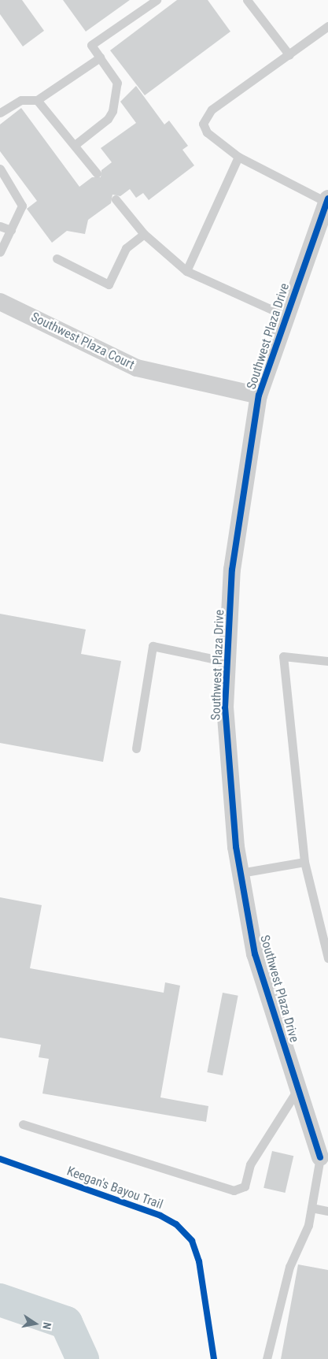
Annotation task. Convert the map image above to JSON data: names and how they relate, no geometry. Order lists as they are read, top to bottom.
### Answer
{
  "streets": {
    "street": ["Southwest Plaza Drive", "Southwest Plaza Court"],
    "cycle path": ["Keegan's Bayou Trail"]
  },
  "crossings": [
    ["Southwest Plaza Drive", "Southwest Plaza Court"]
  ],
  "north": "right"
}
